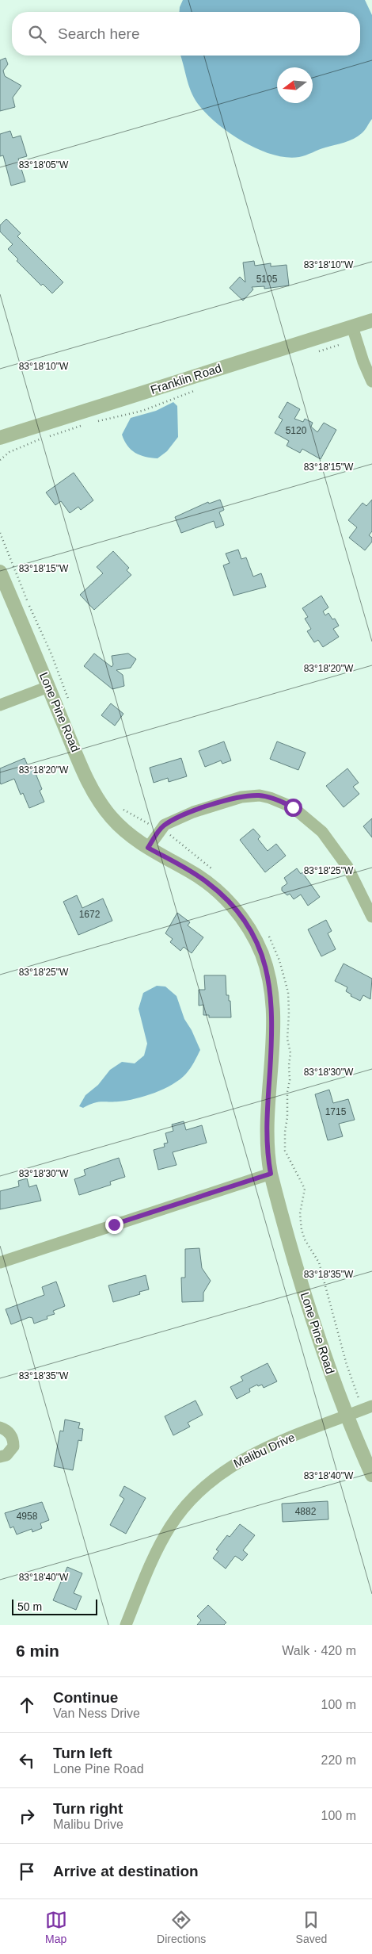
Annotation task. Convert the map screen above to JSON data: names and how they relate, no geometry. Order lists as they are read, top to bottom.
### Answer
{
  "streets": {
    "street": ["Franklin Road", "Lone Pine Road", "Malibu Drive"]
  },
  "crossings": [
    ["Lone Pine Road", "Malibu Drive"]
  ],
  "house_numbers": [
    "5105",
    "5120",
    "1672",
    "1715",
    "4882",
    "4958"
  ],
  "scale_bar": "50 m",
  "north": "left",
  "page": {
    "search": "Search here",
    "scale": "50 m",
    "heading": ["6 min", "Walk · 420 m"],
    "list": [
      ["Continue", "Van Ness Drive", "100 m"],
      ["Turn left", "Lone Pine Road", "220 m"],
      ["Turn right", "Malibu Drive", "100 m"],
      "Arrive at destination"
    ],
    "nav": ["Map", "Directions", "Saved"]
  },
  "coordinates": [
    "83°18'05\"W",
    "83°18'10\"W",
    "83°18'15\"W",
    "83°18'20\"W",
    "83°18'25\"W",
    "83°18'30\"W",
    "83°18'35\"W",
    "83°18'40\"W"
  ]
}
